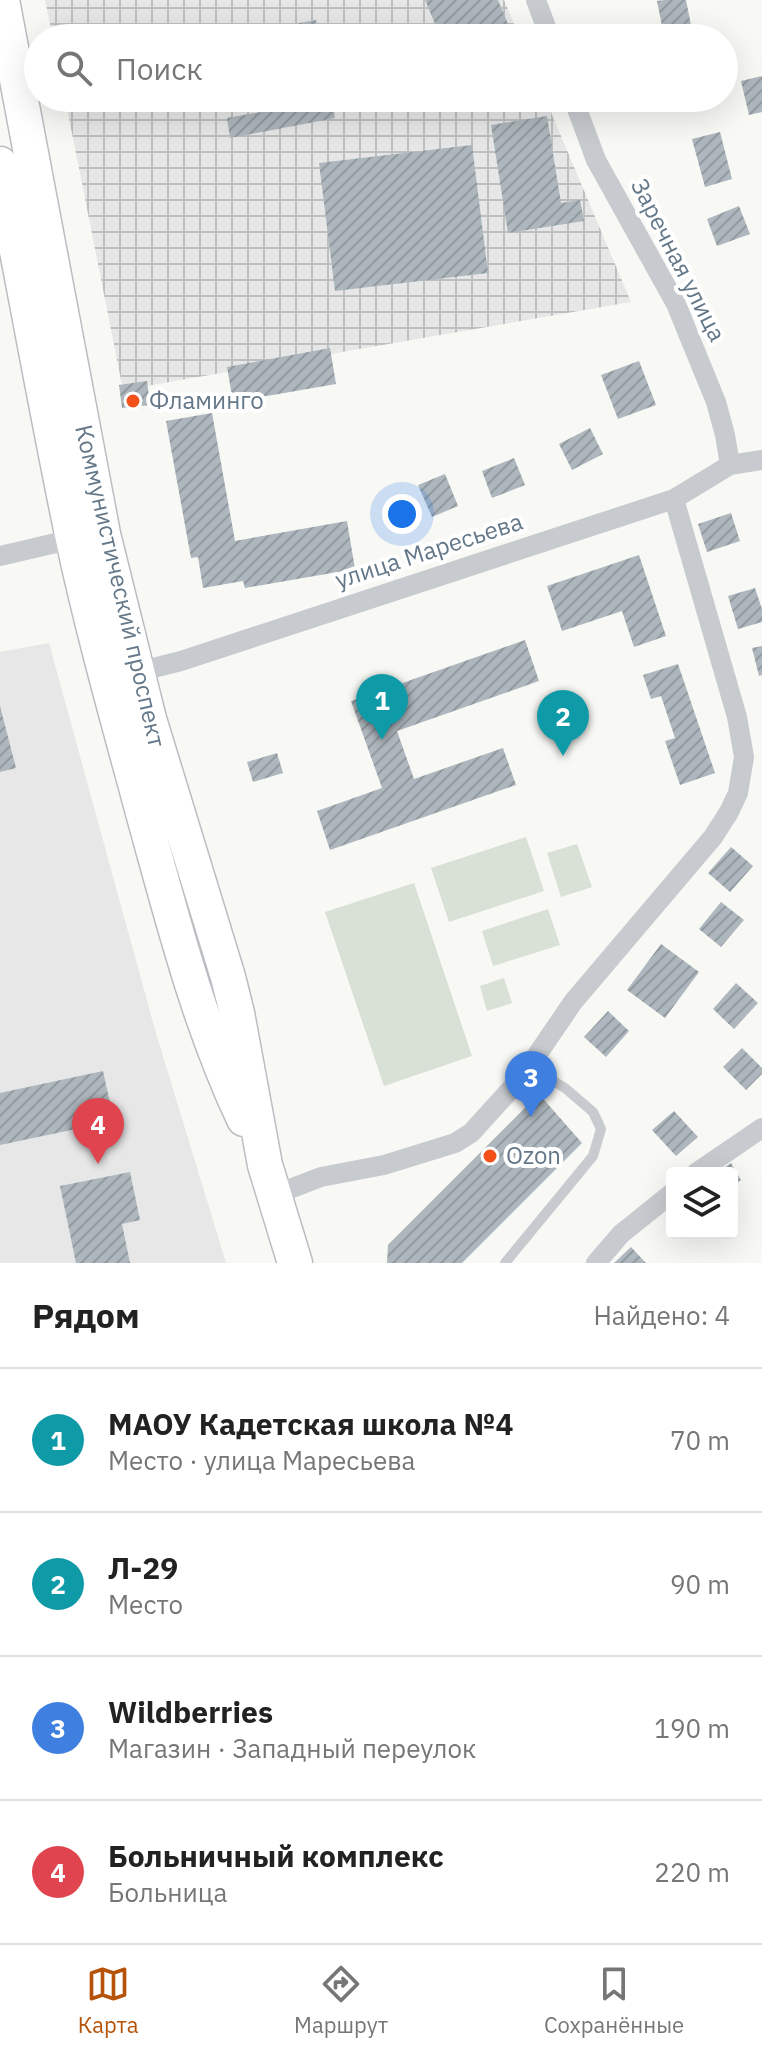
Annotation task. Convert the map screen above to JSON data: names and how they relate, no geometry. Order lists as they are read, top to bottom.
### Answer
{
  "streets": {
    "main road": ["Коммунистический проспект"],
    "street": ["Заречная улица", "улица Маресьева"]
  },
  "crossings": [
    ["Заречная улица", "улица Маресьева"],
    ["улица Маресьева", "Коммунистический проспект"]
  ],
  "places": ["Фламинго", "Ozon"],
  "page": {
    "search": "Поиск",
    "pins": [
      "1",
      "2",
      "3",
      "4"
    ],
    "heading": ["Рядом", "Найдено: 4"],
    "list": [
      {
        "mark": "1",
        "name": "МАОУ Кадетская школа №4",
        "note": "Место · улица Маресьева",
        "value": "70 m"
      },
      {
        "mark": "2",
        "name": "Л-29",
        "note": "Место",
        "value": "90 m"
      },
      {
        "mark": "3",
        "name": "Wildberries",
        "note": "Магазин · Западный переулок",
        "value": "190 m"
      },
      {
        "mark": "4",
        "name": "Больничный комплекс",
        "note": "Больница",
        "value": "220 m"
      }
    ],
    "nav": ["Карта", "Маршрут", "Сохранённые"]
  }
}
